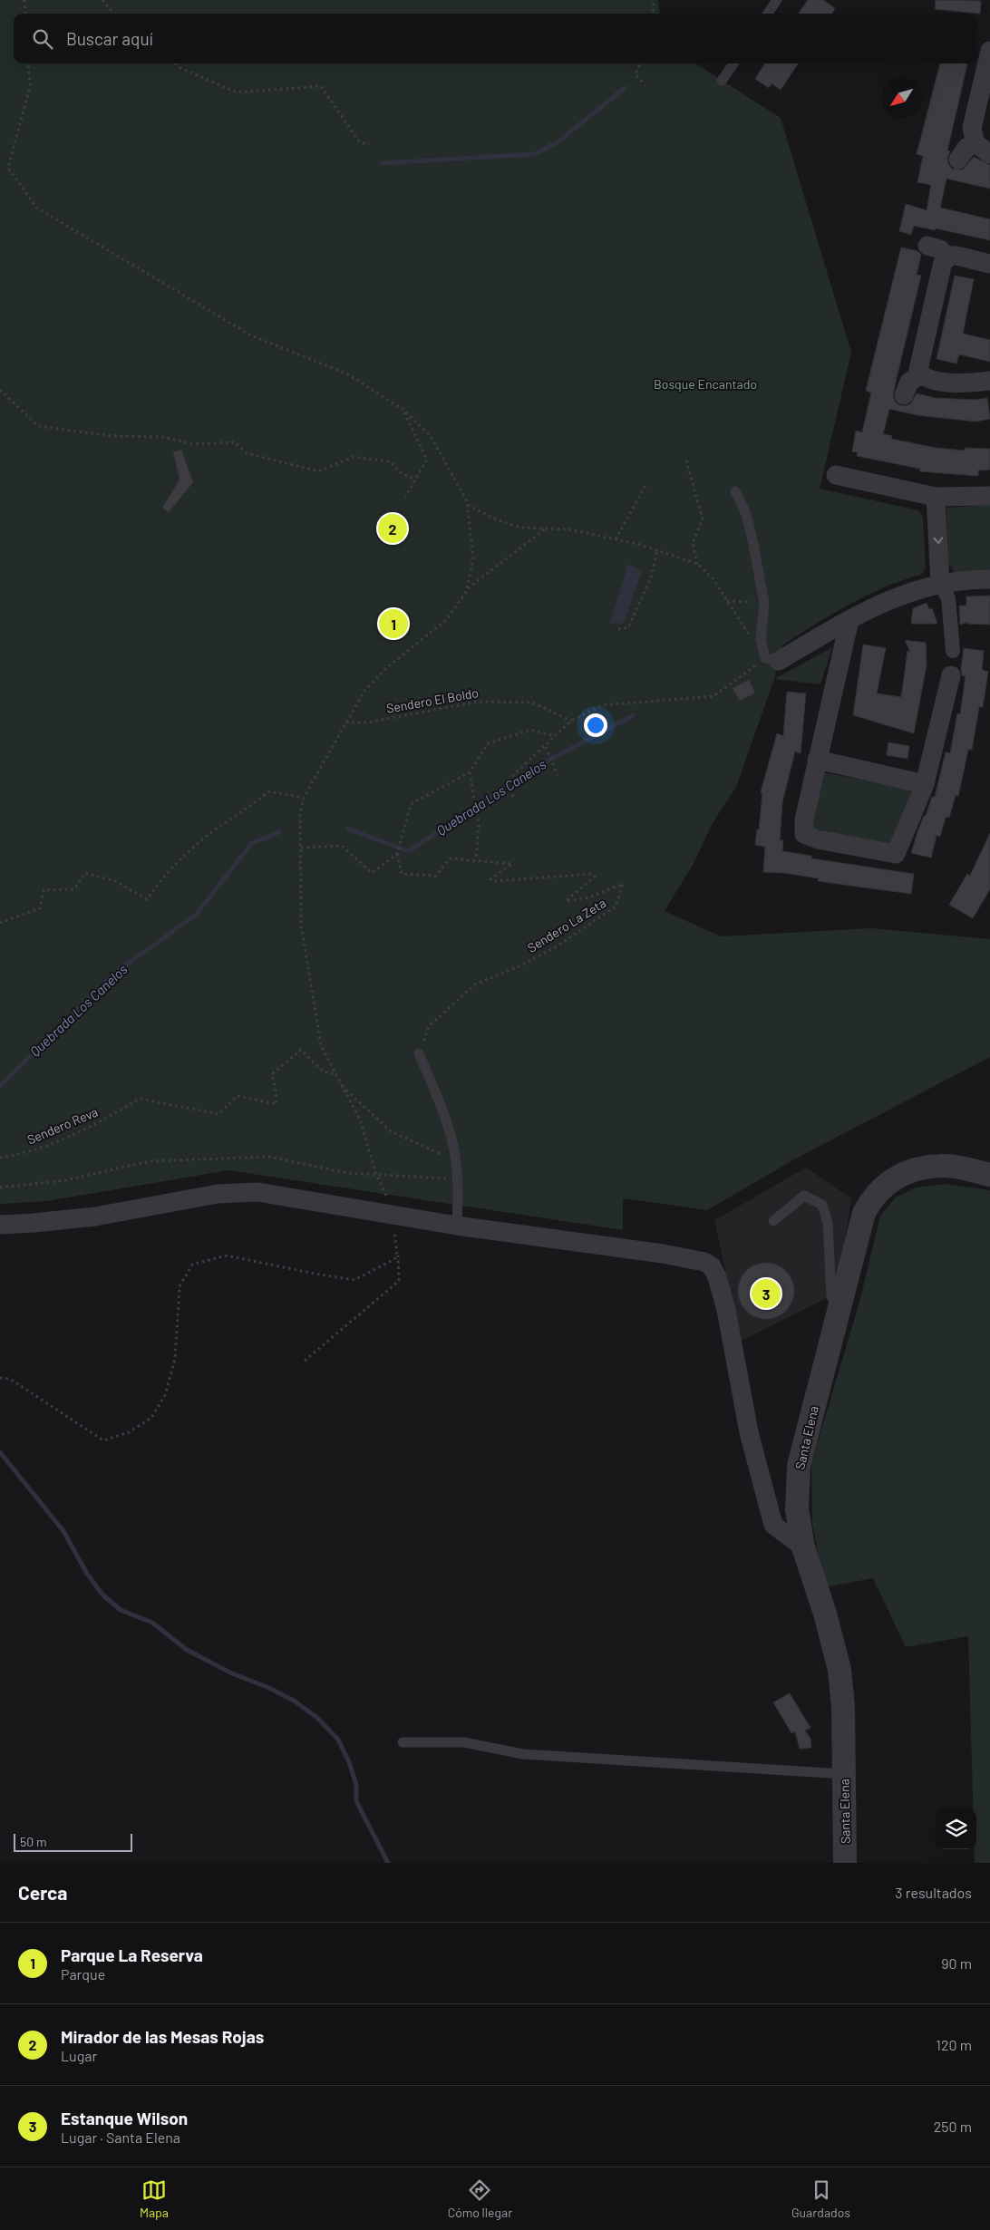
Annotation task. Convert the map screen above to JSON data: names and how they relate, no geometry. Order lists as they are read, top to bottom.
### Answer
{
  "streets": {
    "street": ["Santa Elena"],
    "path": ["Sendero El Boldo", "Sendero La Zeta", "Sendero Reva"]
  },
  "water": ["Quebrada Los Canelos"],
  "parks": ["Bosque Encantado"],
  "scale_bar": "50 m",
  "north": "bottom left",
  "page": {
    "search": "Buscar aquí",
    "pins": ["2", "1", "3"],
    "scale": "50 m",
    "heading": ["Cerca", "3 resultados"],
    "list": [
      {
        "mark": "1",
        "name": "Parque La Reserva",
        "note": "Parque",
        "value": "90 m"
      },
      {
        "mark": "2",
        "name": "Mirador de las Mesas Rojas",
        "note": "Lugar",
        "value": "120 m"
      },
      {
        "mark": "3",
        "name": "Estanque Wilson",
        "note": "Lugar · Santa Elena",
        "value": "250 m"
      }
    ],
    "nav": ["Mapa", "Cómo llegar", "Guardados"]
  }
}
